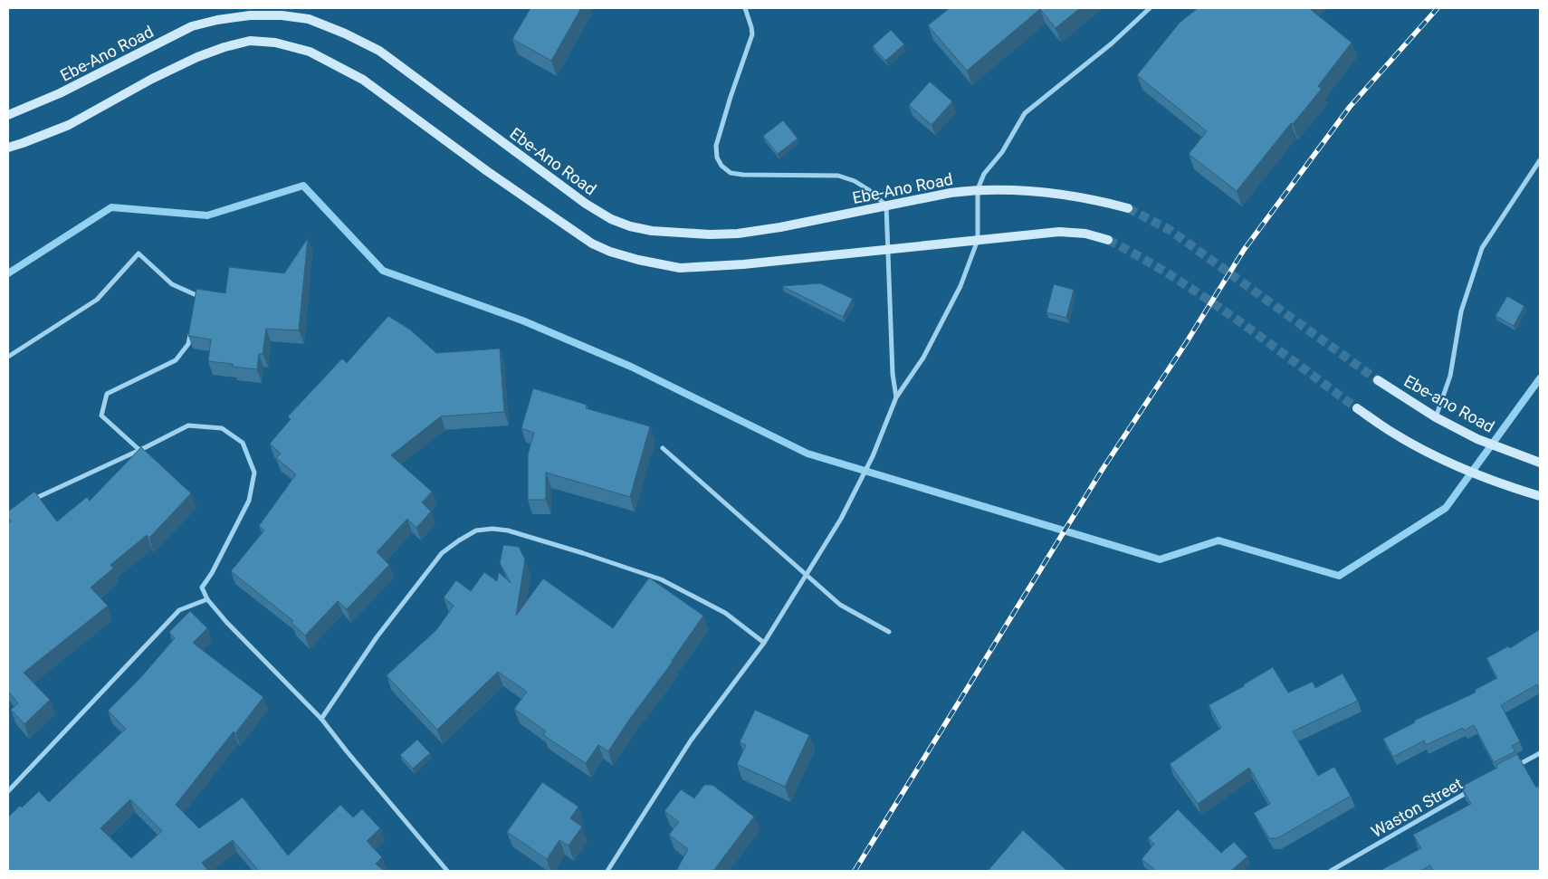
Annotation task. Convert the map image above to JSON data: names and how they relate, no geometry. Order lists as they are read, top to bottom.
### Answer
{
  "streets": {
    "main road": ["Ebe-Ano Road", "Ebe-ano Road"],
    "street": ["Waston Street"]
  },
  "crossings": [
    ["Ebe-Ano Road", "Ebe-ano Road"]
  ]
}
